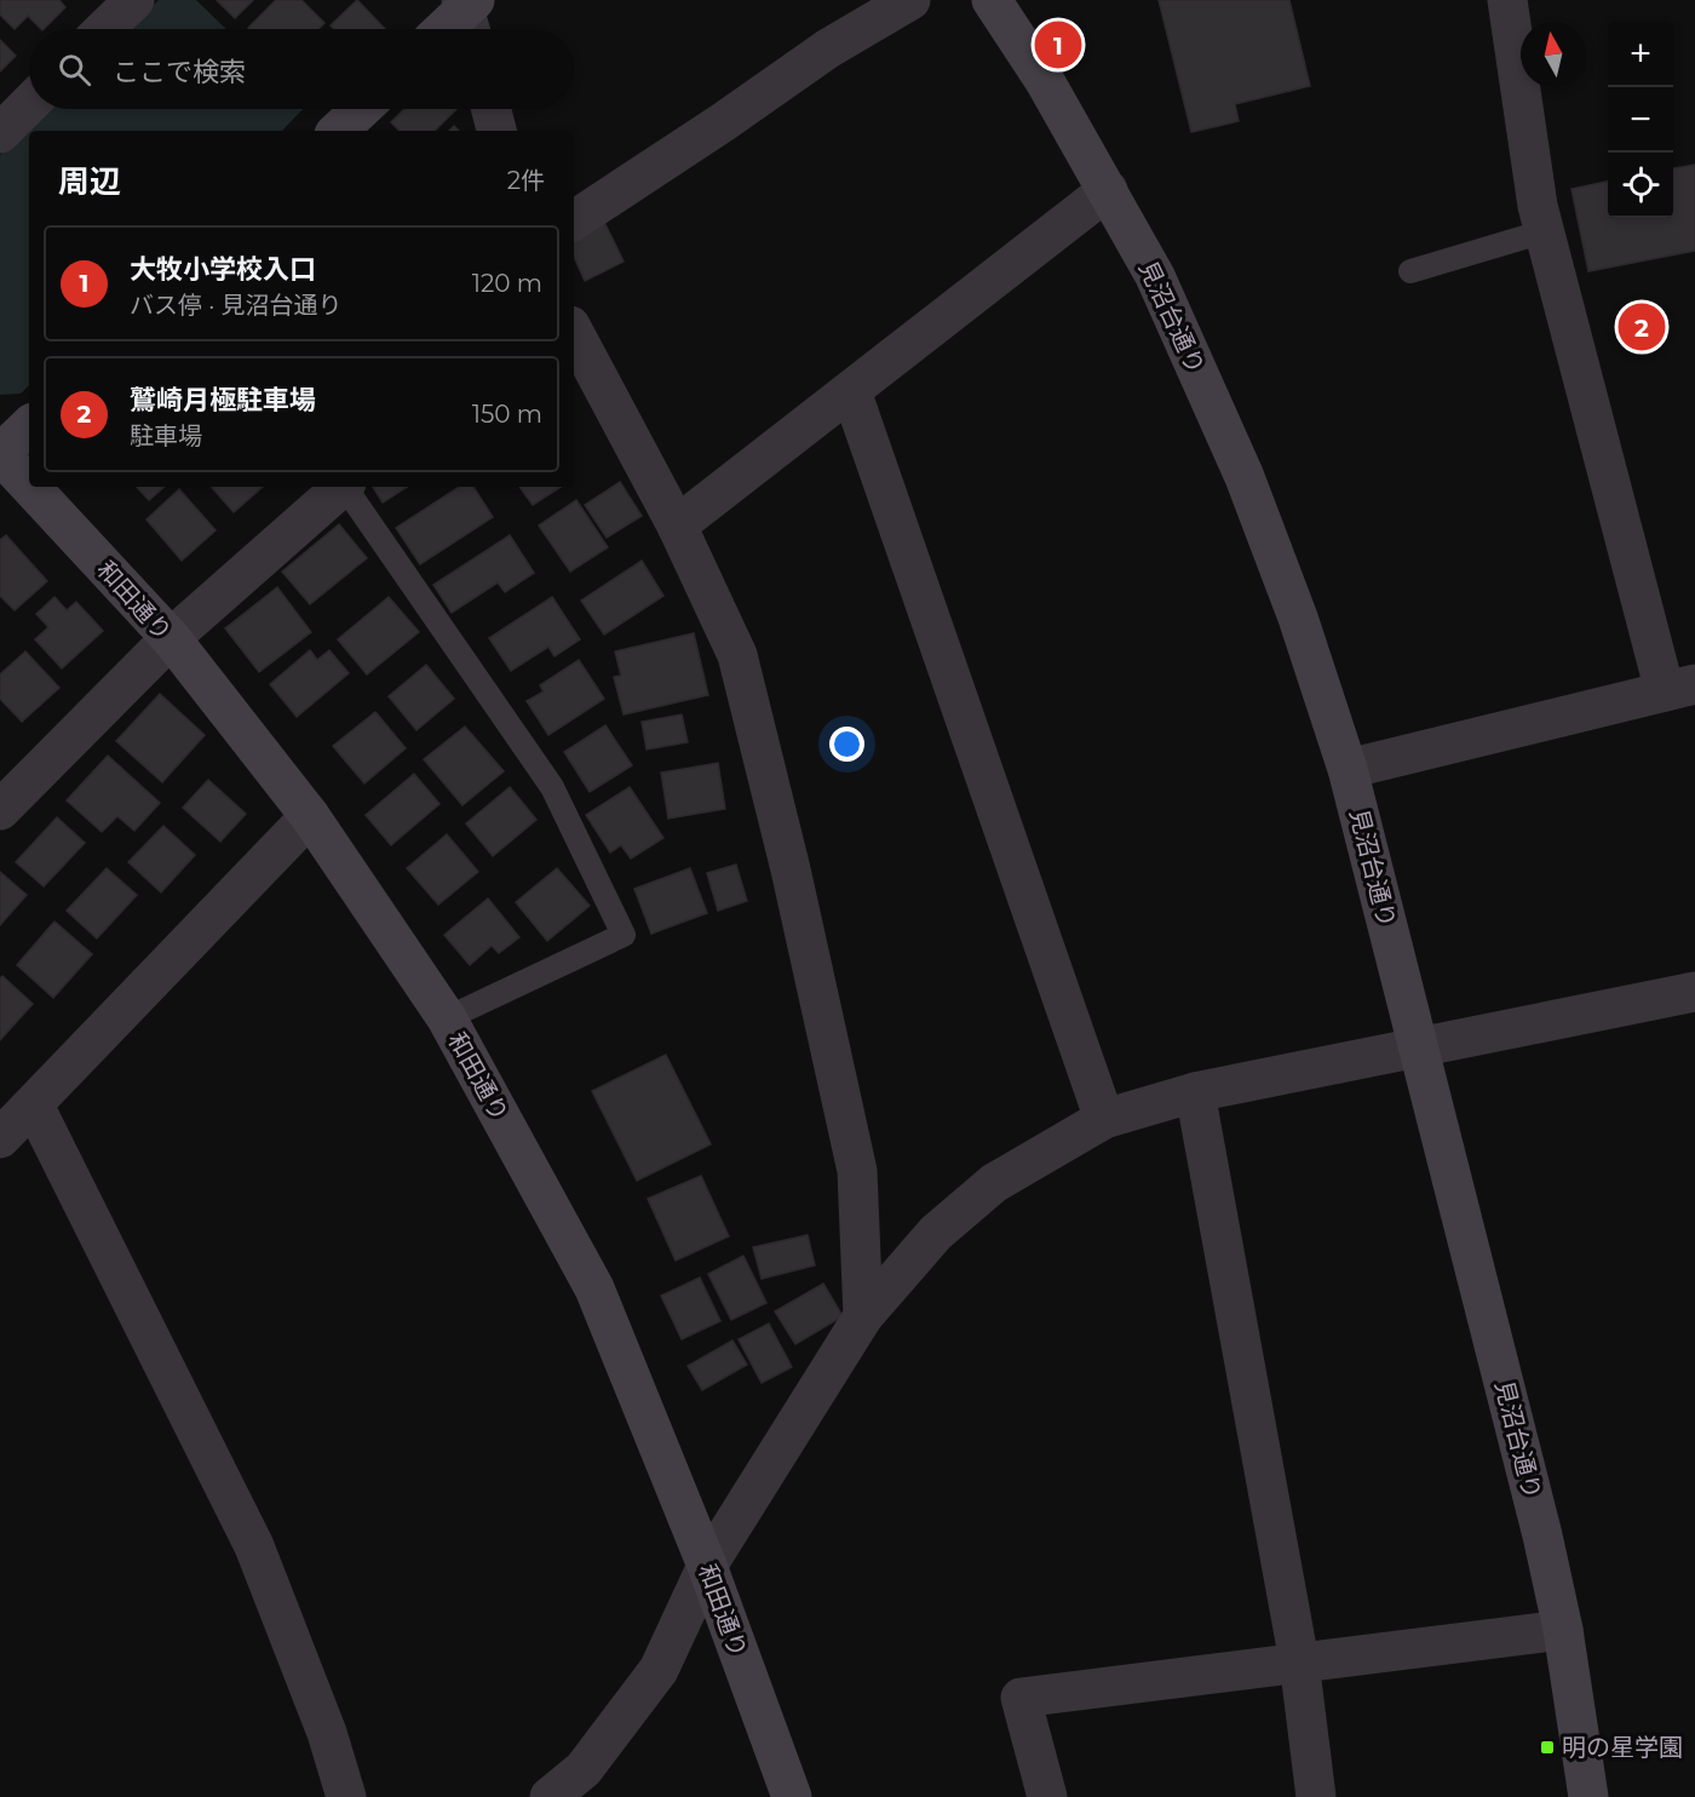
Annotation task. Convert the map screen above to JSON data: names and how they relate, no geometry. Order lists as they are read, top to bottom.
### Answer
{
  "streets": {
    "street": ["見沼台通り", "和田通り"]
  },
  "places": {
    "transit": ["明の星学園"]
  },
  "north": "top",
  "page": {
    "pins": ["1", "2"],
    "map_buttons": ["+", "−"],
    "search": "ここで検索",
    "heading": ["周辺", "2件"],
    "list": [
      {
        "mark": "1",
        "name": "大牧小学校入口",
        "note": "バス停 · 見沼台通り",
        "value": "120 m"
      },
      {
        "mark": "2",
        "name": "鷲崎月極駐車場",
        "note": "駐車場",
        "value": "150 m"
      }
    ]
  }
}
